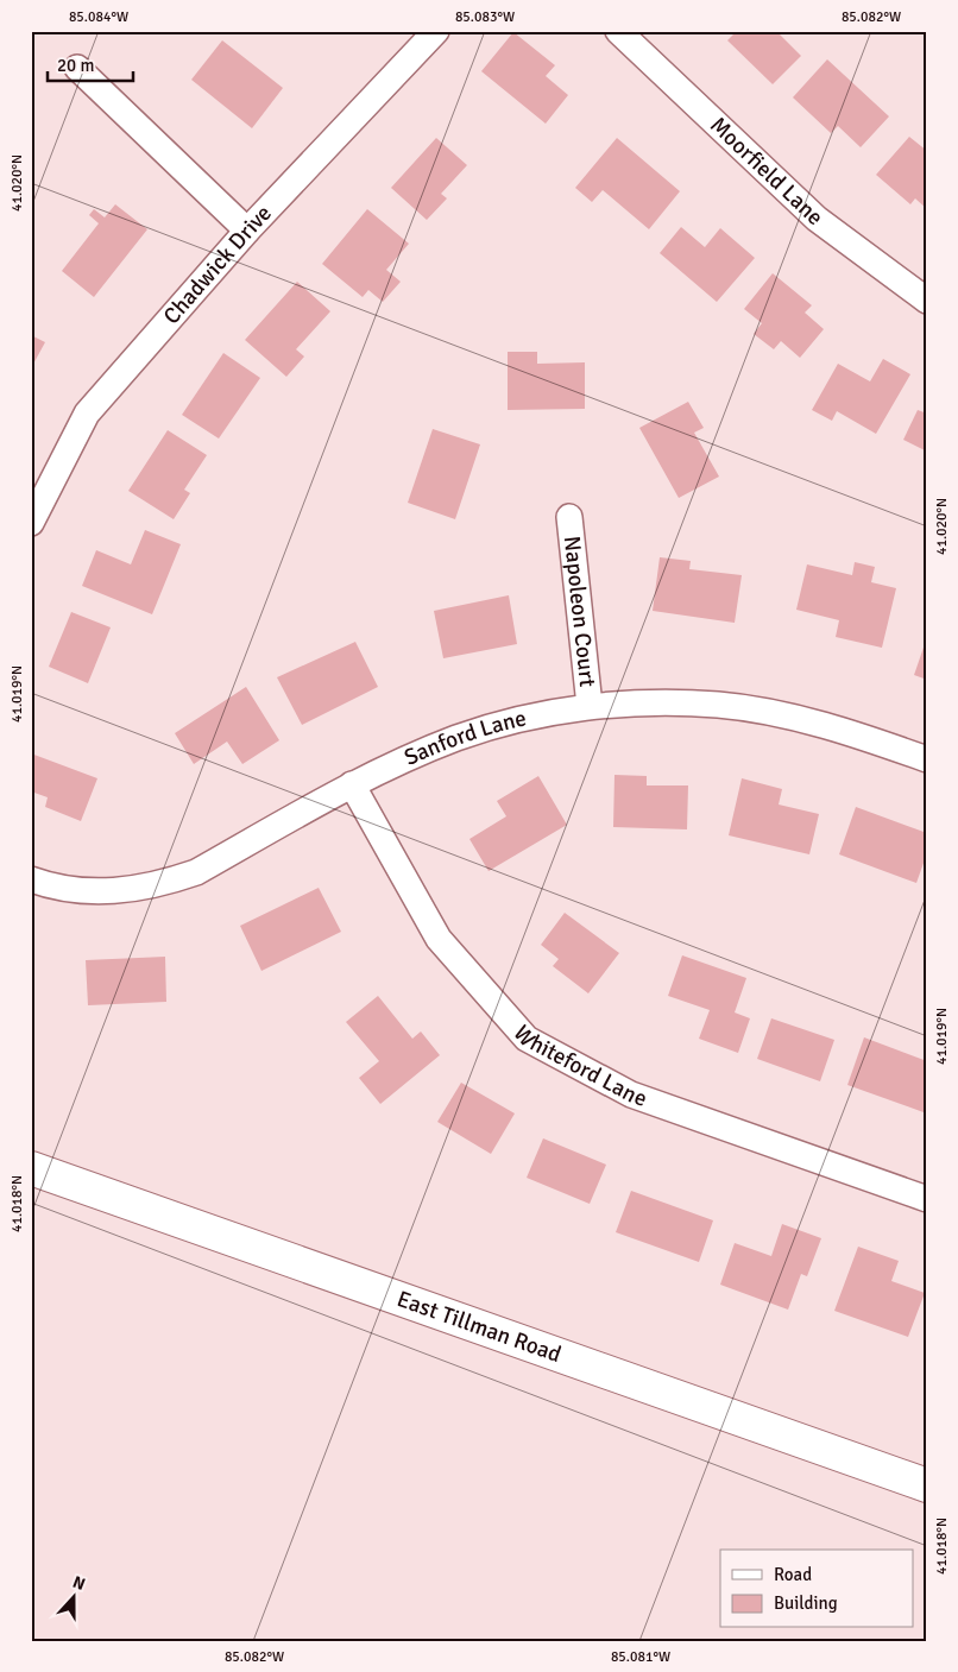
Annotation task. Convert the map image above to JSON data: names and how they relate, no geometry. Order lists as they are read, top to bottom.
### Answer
{
  "streets": {
    "main road": ["East Tillman Road"],
    "street": [
      "Moorfield Lane",
      "Chadwick Drive",
      "Napoleon Court",
      "Sanford Lane",
      "Whiteford Lane"
    ]
  },
  "crossings": [
    ["Napoleon Court", "Sanford Lane"],
    ["Sanford Lane", "Whiteford Lane"]
  ],
  "legend": ["Road", "Building"],
  "scale_bar": "20 m",
  "north": "top",
  "coordinates": [
    "85.084°W",
    "85.083°W",
    "85.082°W",
    "41.020°N",
    "41.019°N",
    "41.018°N",
    "85.081°W"
  ]
}
